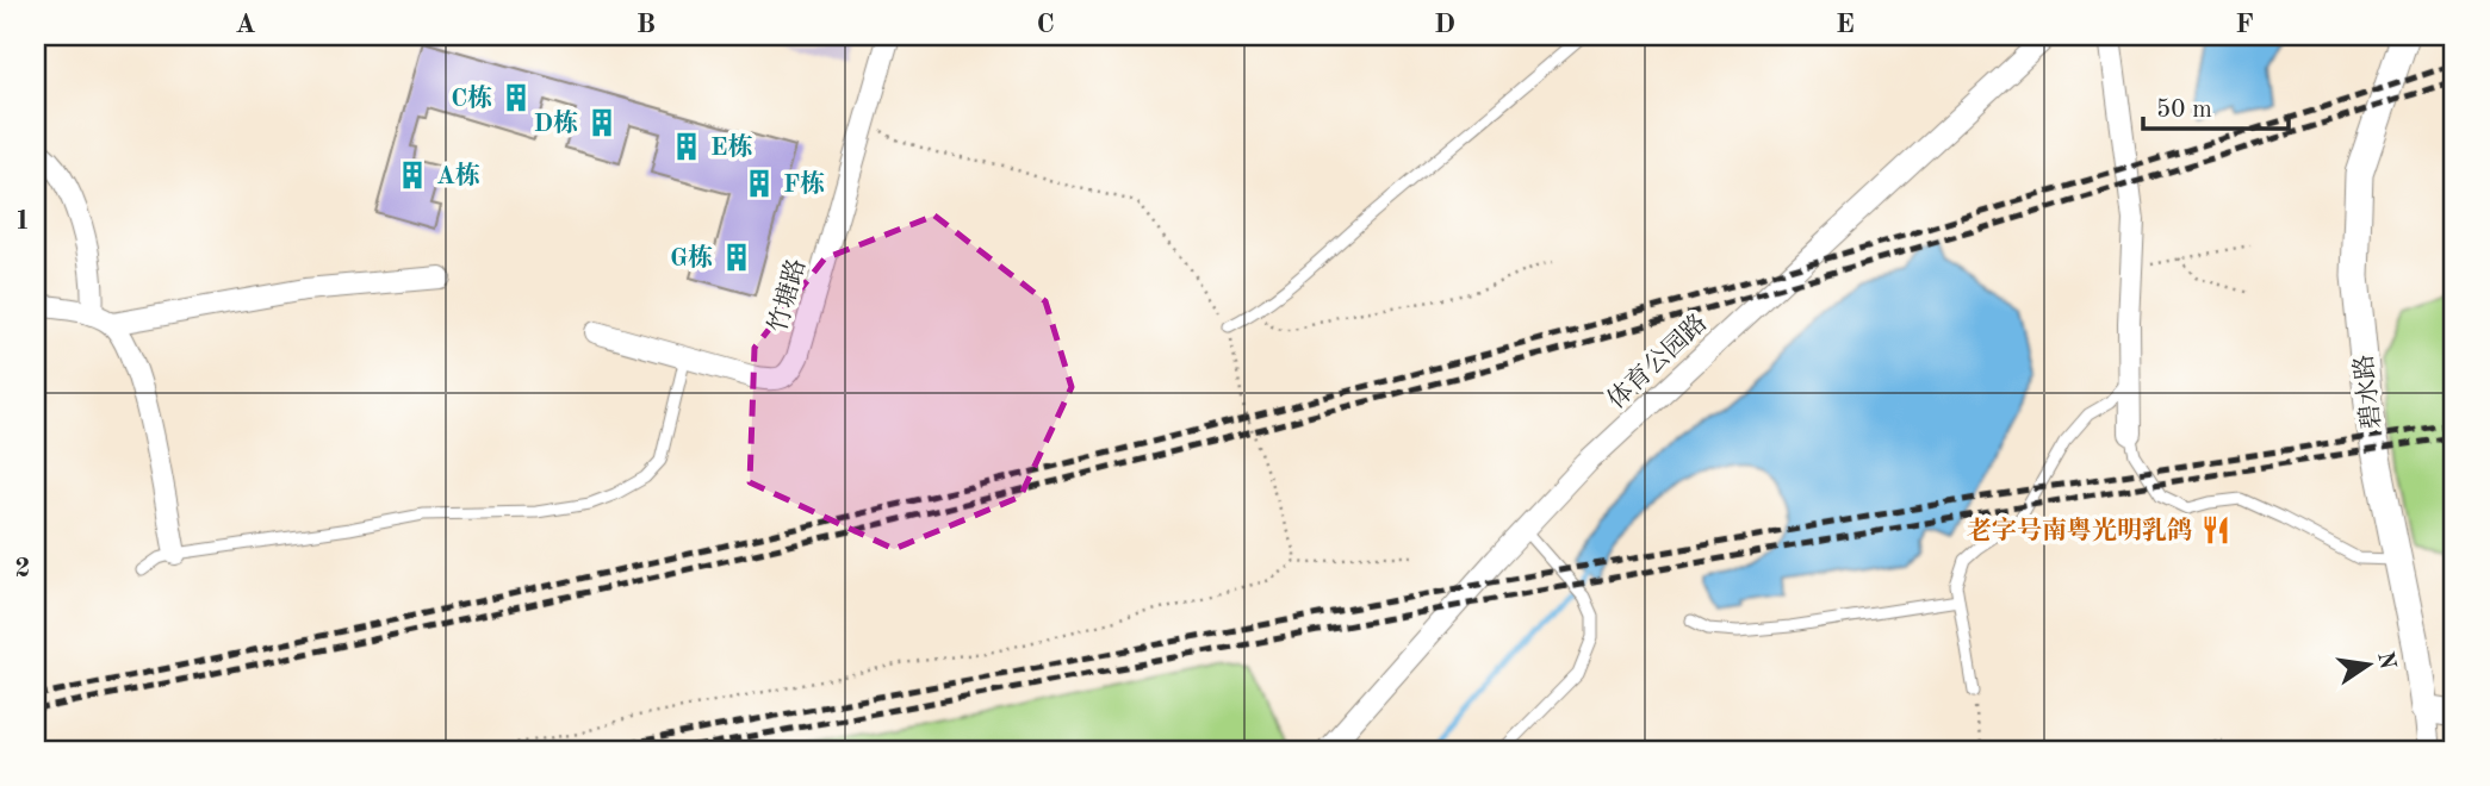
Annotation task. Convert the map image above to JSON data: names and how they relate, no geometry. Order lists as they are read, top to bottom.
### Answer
{
  "streets": {
    "street": ["竹塘路", "体育公园路", "碧水路"]
  },
  "places": {
    "building": [
      "C栋",
      "D栋",
      "E栋",
      "A栋",
      "F栋",
      "G栋"
    ],
    "restaurant": ["老字号南粤光明乳鸽"]
  },
  "scale_bar": "50 m",
  "north": "right",
  "grid": {
    "columns": [
      "A",
      "B",
      "C",
      "D",
      "E",
      "F"
    ],
    "rows": ["1", "2"]
  }
}
